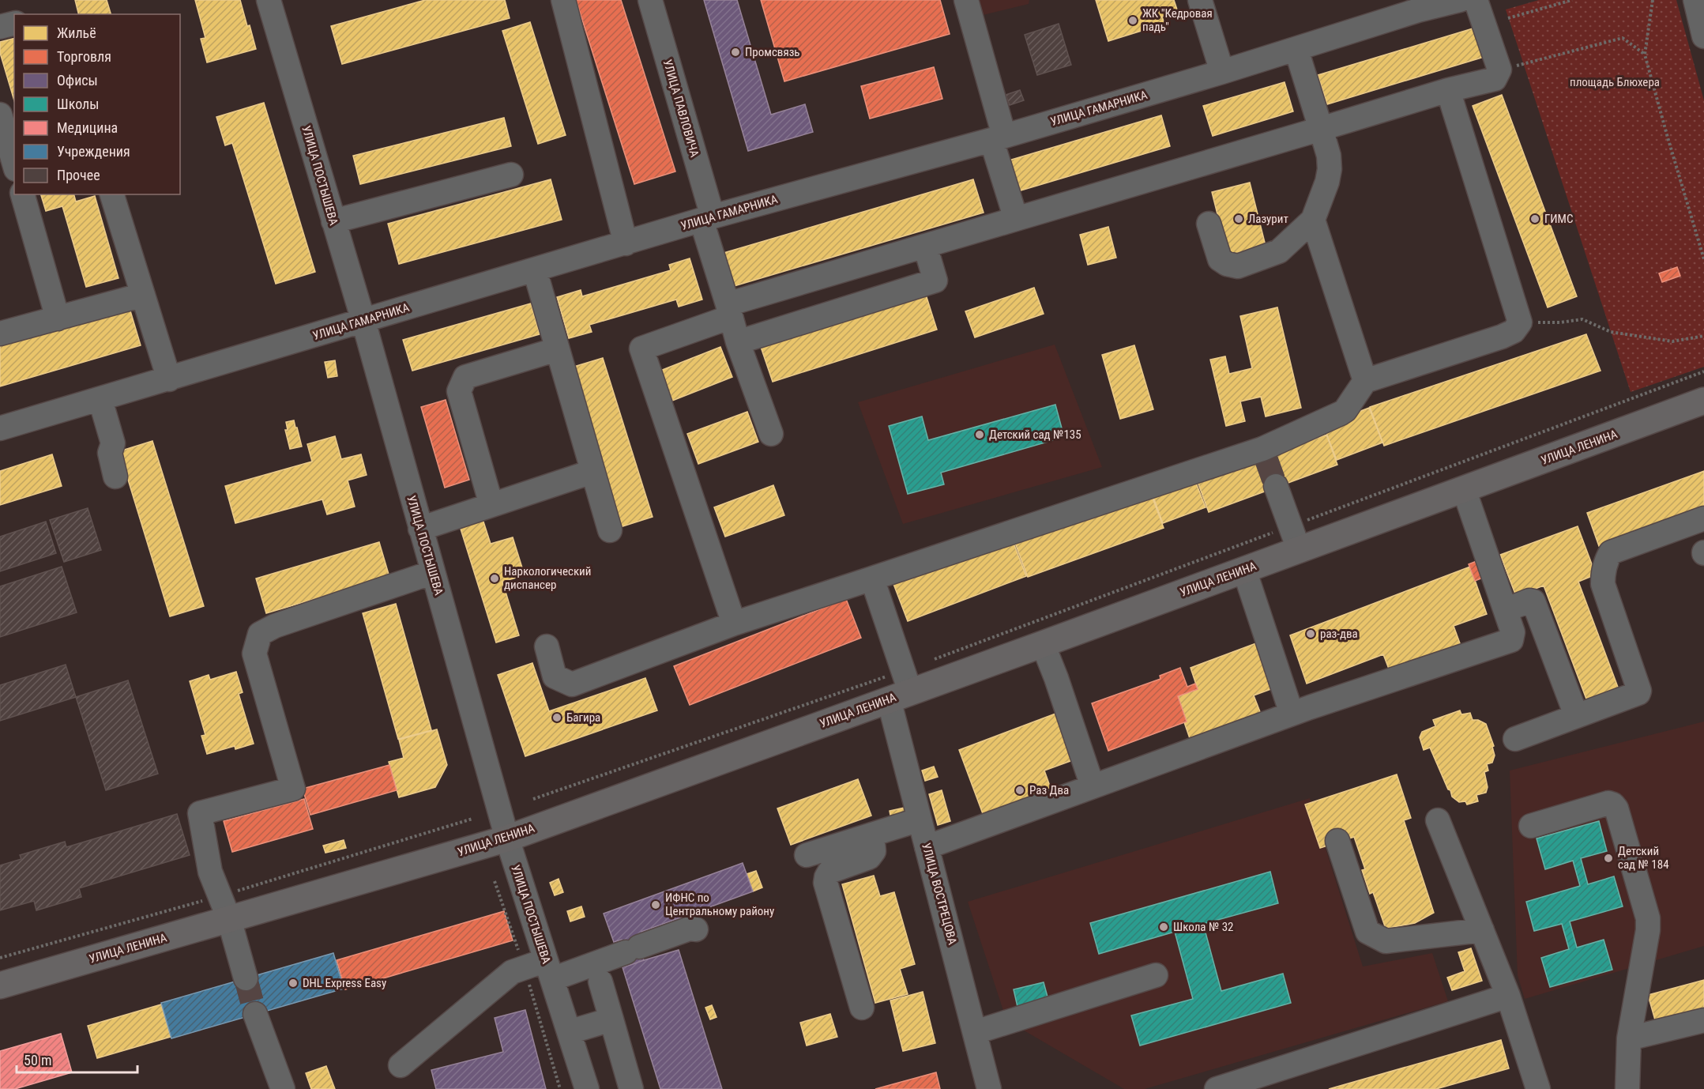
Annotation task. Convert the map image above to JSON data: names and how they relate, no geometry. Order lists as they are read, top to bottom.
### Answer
{
  "streets": {
    "main road": ["УЛИЦА ЛЕНИНА"],
    "street": [
      "УЛИЦА ПАВЛОВИЧА",
      "УЛИЦА ГАМАРНИКА",
      "УЛИЦА ПОСТЫШЕВА",
      "УЛИЦА ВОСТРЕЦОВА"
    ]
  },
  "crossings": [
    ["УЛИЦА ПАВЛОВИЧА", "УЛИЦА ГАМАРНИКА"],
    ["УЛИЦА ГАМАРНИКА", "УЛИЦА ПОСТЫШЕВА"],
    ["УЛИЦА ПОСТЫШЕВА", "УЛИЦА ЛЕНИНА"],
    ["УЛИЦА ЛЕНИНА", "УЛИЦА ВОСТРЕЦОВА"]
  ],
  "parks": ["площадь Блюхера"],
  "places": [
    "ЖК \"Кедровая падь\"",
    "Промсвязь",
    "Лазурит",
    "ГИМС",
    "Детский сад №135",
    "Наркологический диспансер",
    "раз-два",
    "Багира",
    "Раз Два",
    "Детский сад № 184",
    "ИФНС по Центральному району",
    "Школа № 32",
    "DHL Express Easy"
  ],
  "legend": [
    "Жильё",
    "Торговля",
    "Офисы",
    "Школы",
    "Медицина",
    "Учреждения",
    "Прочее"
  ],
  "scale_bar": "50 m"
}
